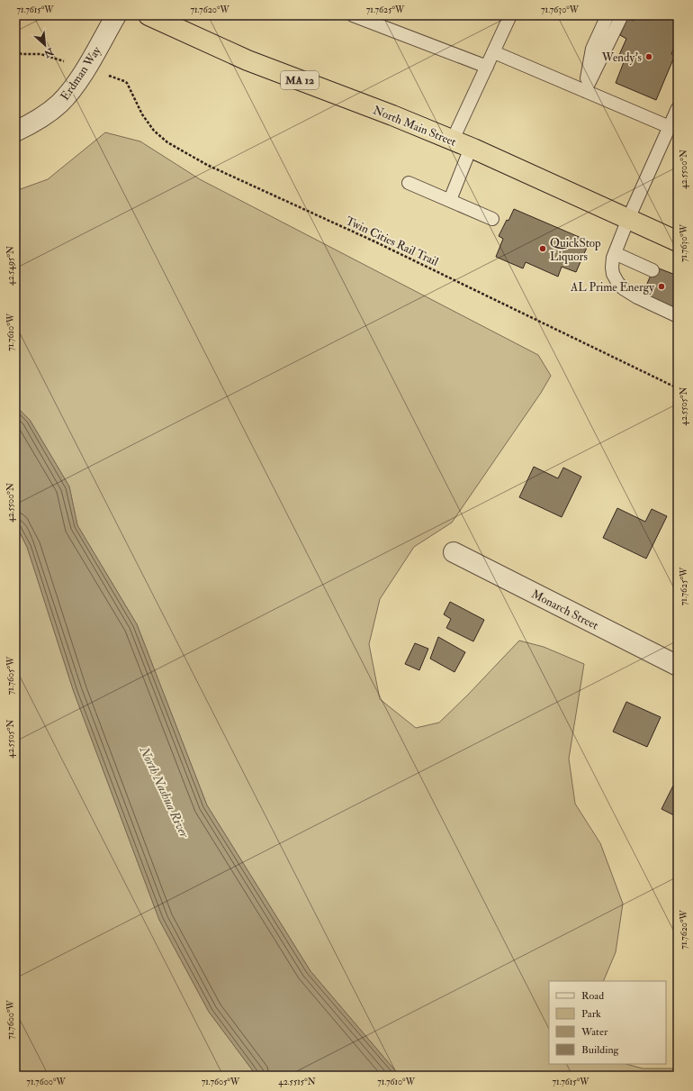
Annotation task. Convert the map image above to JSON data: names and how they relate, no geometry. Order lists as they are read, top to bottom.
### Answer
{
  "streets": {
    "highway": ["MA 12", "North Main Street"],
    "street": ["Erdman Way", "Monarch Street"],
    "path": ["Twin Cities Rail Trail"]
  },
  "water": ["North Nashua River"],
  "places": ["Wendy's", "QuickStop Liquors", "AL Prime Energy"],
  "legend": [
    "Road",
    "Park",
    "Water",
    "Building"
  ],
  "north": "bottom right",
  "coordinates": [
    "71.7615°W",
    "71.7620°W",
    "71.7625°W",
    "71.7630°W",
    "42.5500°N",
    "42.5495°N",
    "71.7610°W",
    "42.5505°N",
    "71.7605°W",
    "71.7600°W",
    "42.5515°N"
  ]
}
